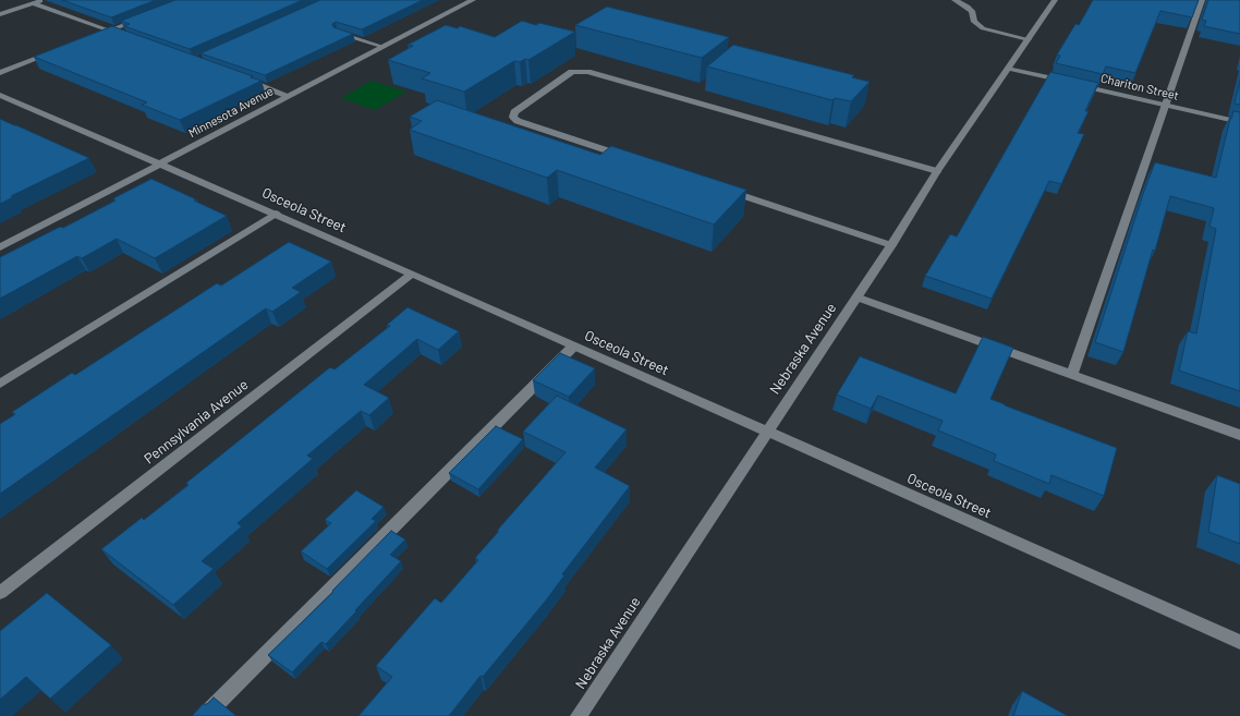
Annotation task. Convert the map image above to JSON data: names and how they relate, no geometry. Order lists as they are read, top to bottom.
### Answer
{
  "streets": {
    "street": [
      "Chariton Street",
      "Minnesota Avenue",
      "Osceola Street",
      "Nebraska Avenue",
      "Pennsylvania Avenue"
    ]
  },
  "crossings": [
    ["Chariton Street", "Nebraska Avenue"],
    ["Minnesota Avenue", "Osceola Street"],
    ["Osceola Street", "Nebraska Avenue"],
    ["Osceola Street", "Pennsylvania Avenue"]
  ]
}
